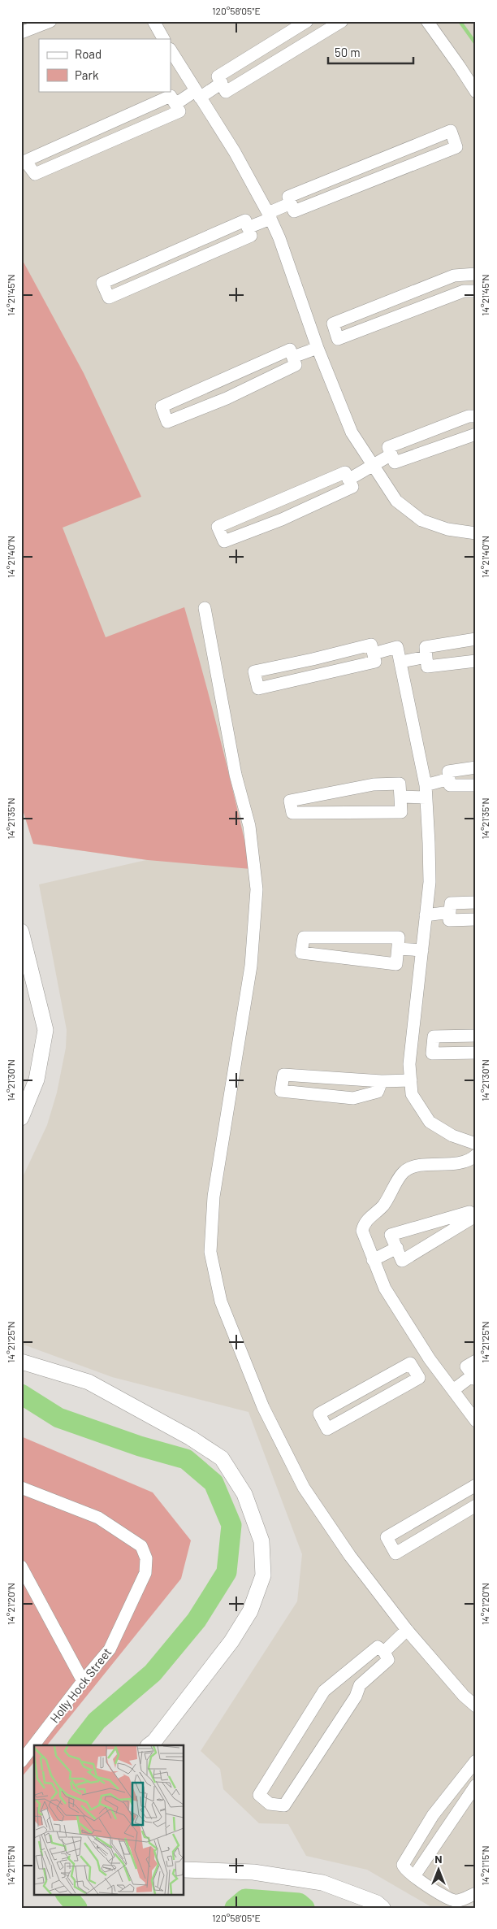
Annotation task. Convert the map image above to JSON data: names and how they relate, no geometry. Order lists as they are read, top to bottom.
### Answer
{
  "streets": {
    "street": ["Holly Hock Street"]
  },
  "legend": ["Road", "Park"],
  "scale_bar": "50 m",
  "north": "top",
  "coordinates": [
    "120°58'05\"E",
    "14°21'45\"N",
    "14°21'40\"N",
    "14°21'35\"N",
    "14°21'30\"N",
    "14°21'25\"N",
    "14°21'20\"N",
    "14°21'15\"N"
  ]
}
